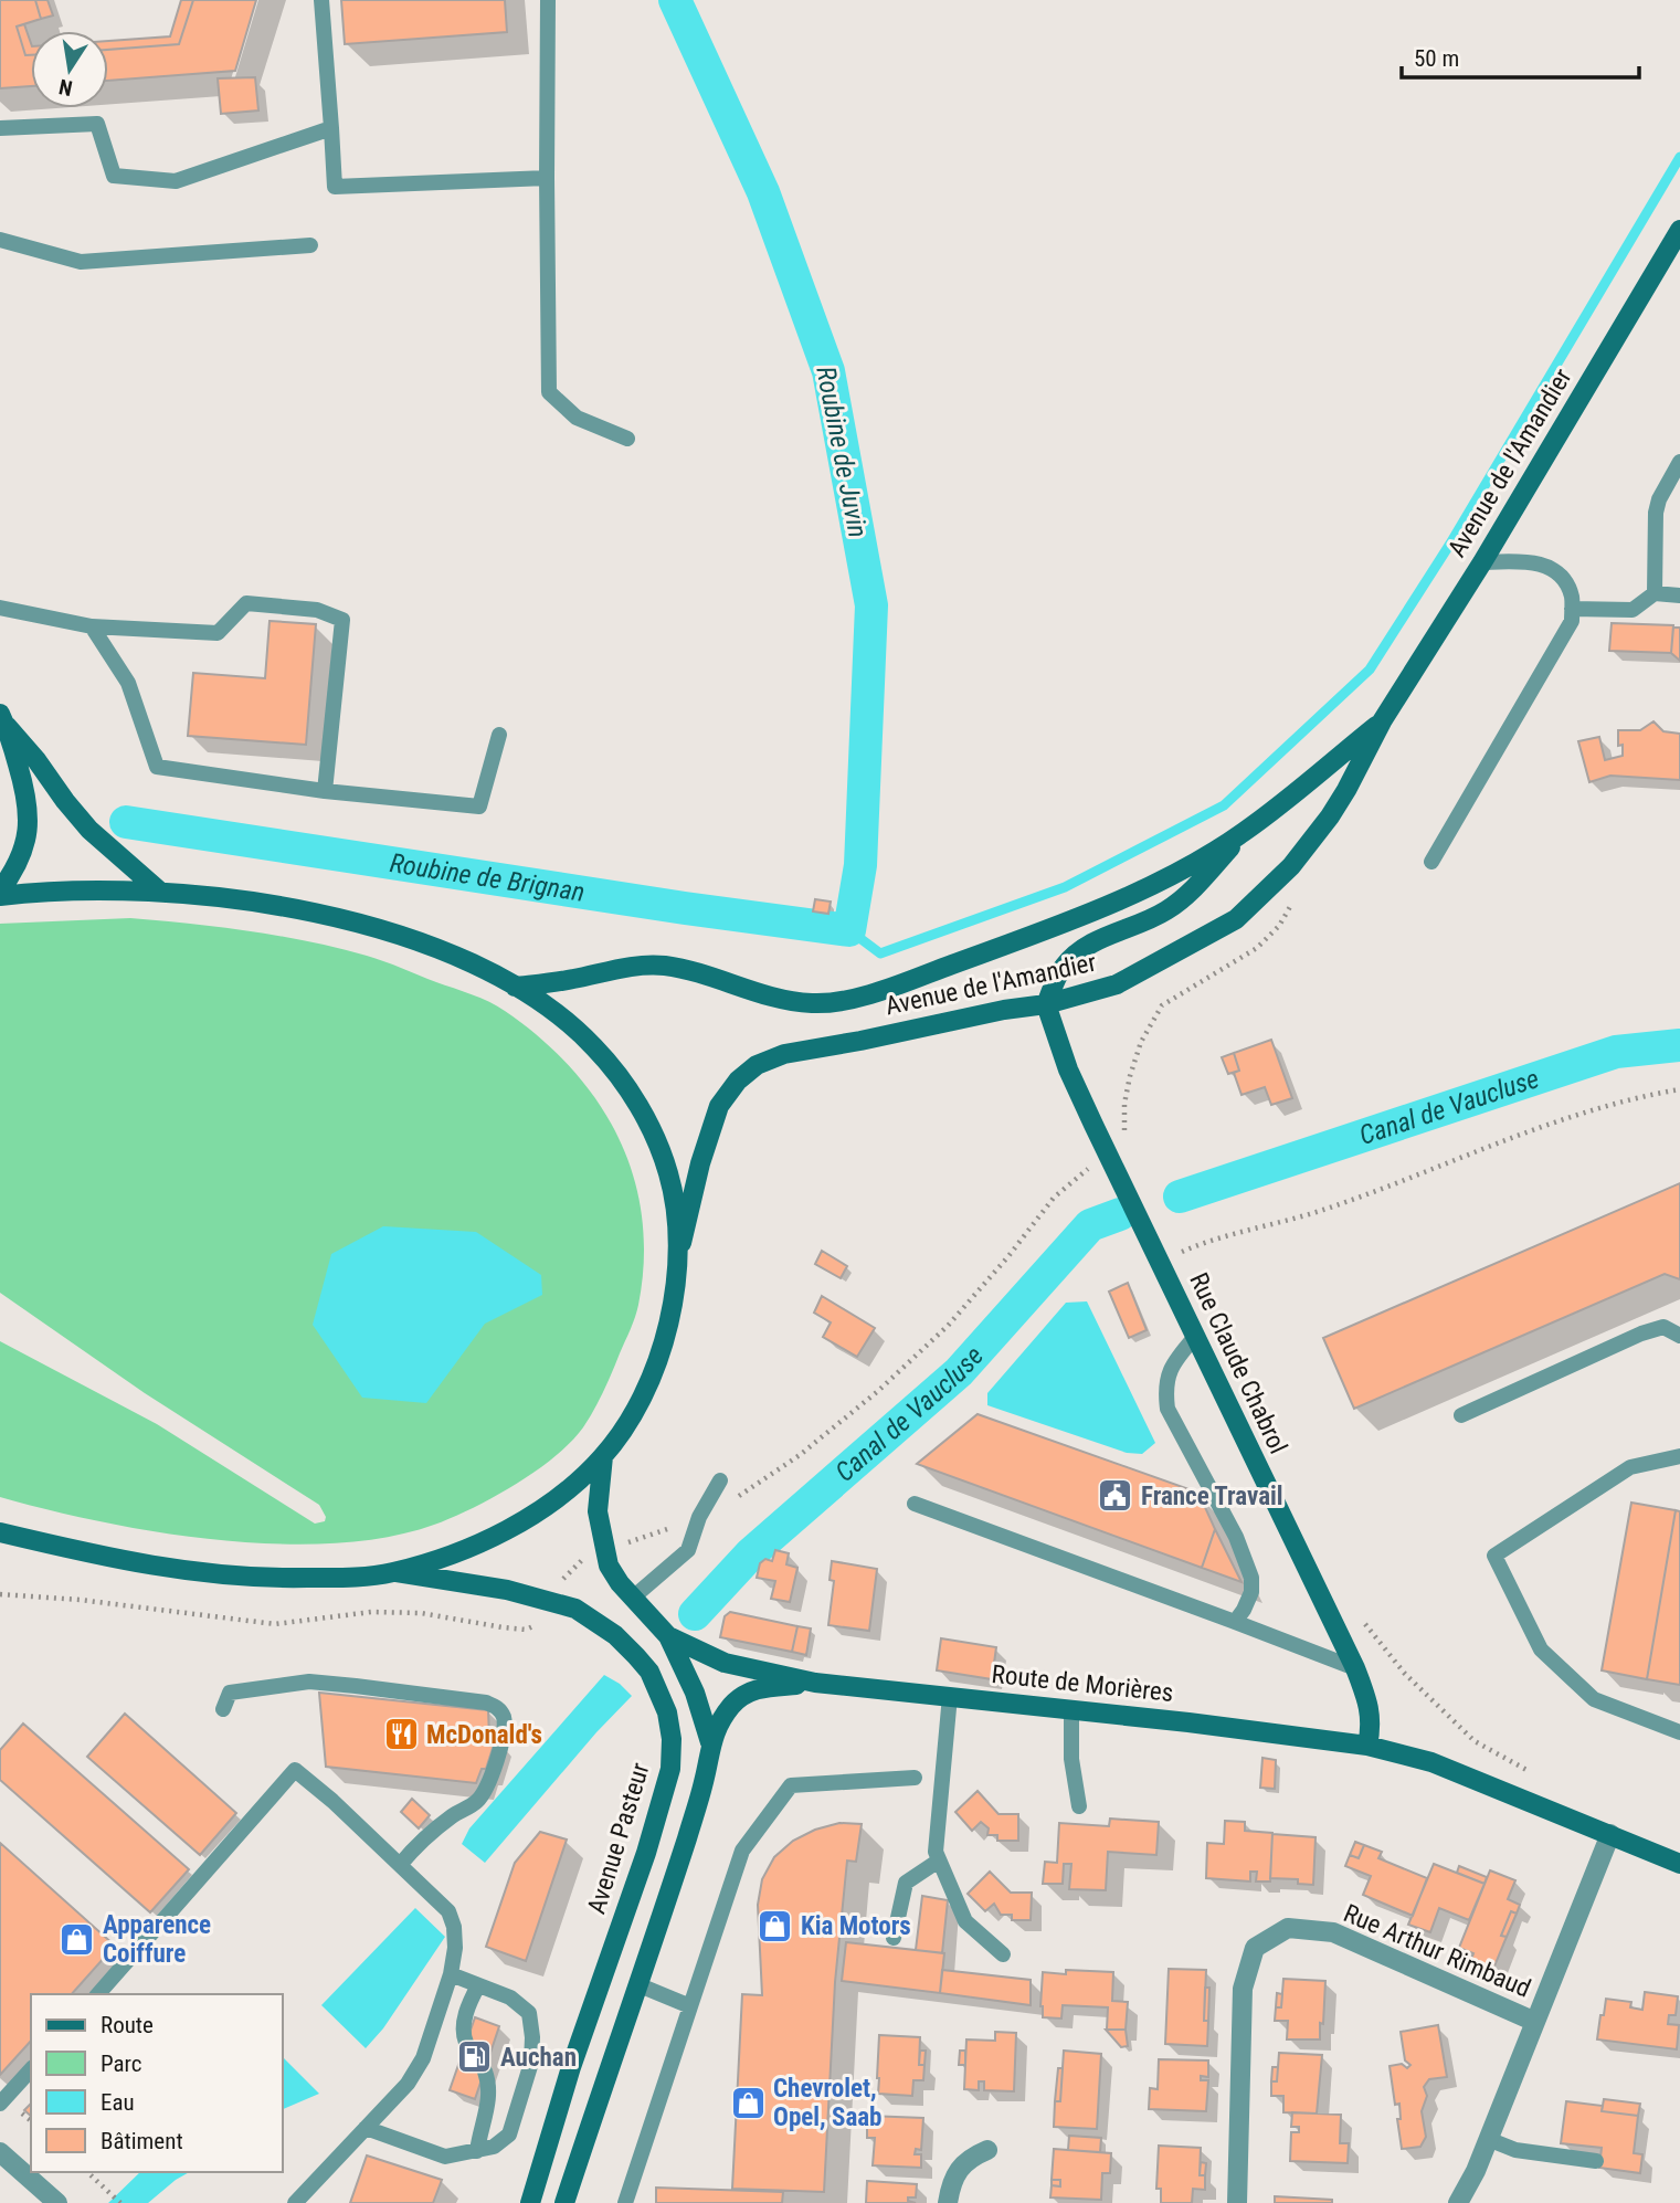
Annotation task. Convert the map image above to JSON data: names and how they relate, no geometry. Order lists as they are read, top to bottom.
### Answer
{
  "streets": {
    "main road": [
      "Avenue de l'Amandier",
      "Rue Claude Chabrol",
      "Route de Morières",
      "Avenue Pasteur"
    ],
    "street": ["Rue Arthur Rimbaud"]
  },
  "crossings": [
    ["Avenue de l'Amandier", "Rue Claude Chabrol"],
    ["Rue Claude Chabrol", "Route de Morières"]
  ],
  "water": ["Roubine de Juvin", "Roubine de Brignan", "Canal de Vaucluse"],
  "places": {
    "public building": ["France Travail"],
    "restaurant": ["McDonald's"],
    "shop": ["Kia Motors", "Apparence Coiffure", "Chevrolet, Opel, Saab"],
    "fuel station": ["Auchan"]
  },
  "legend": [
    "Route",
    "Parc",
    "Eau",
    "Bâtiment"
  ],
  "scale_bar": "50 m",
  "north": "bottom"
}
